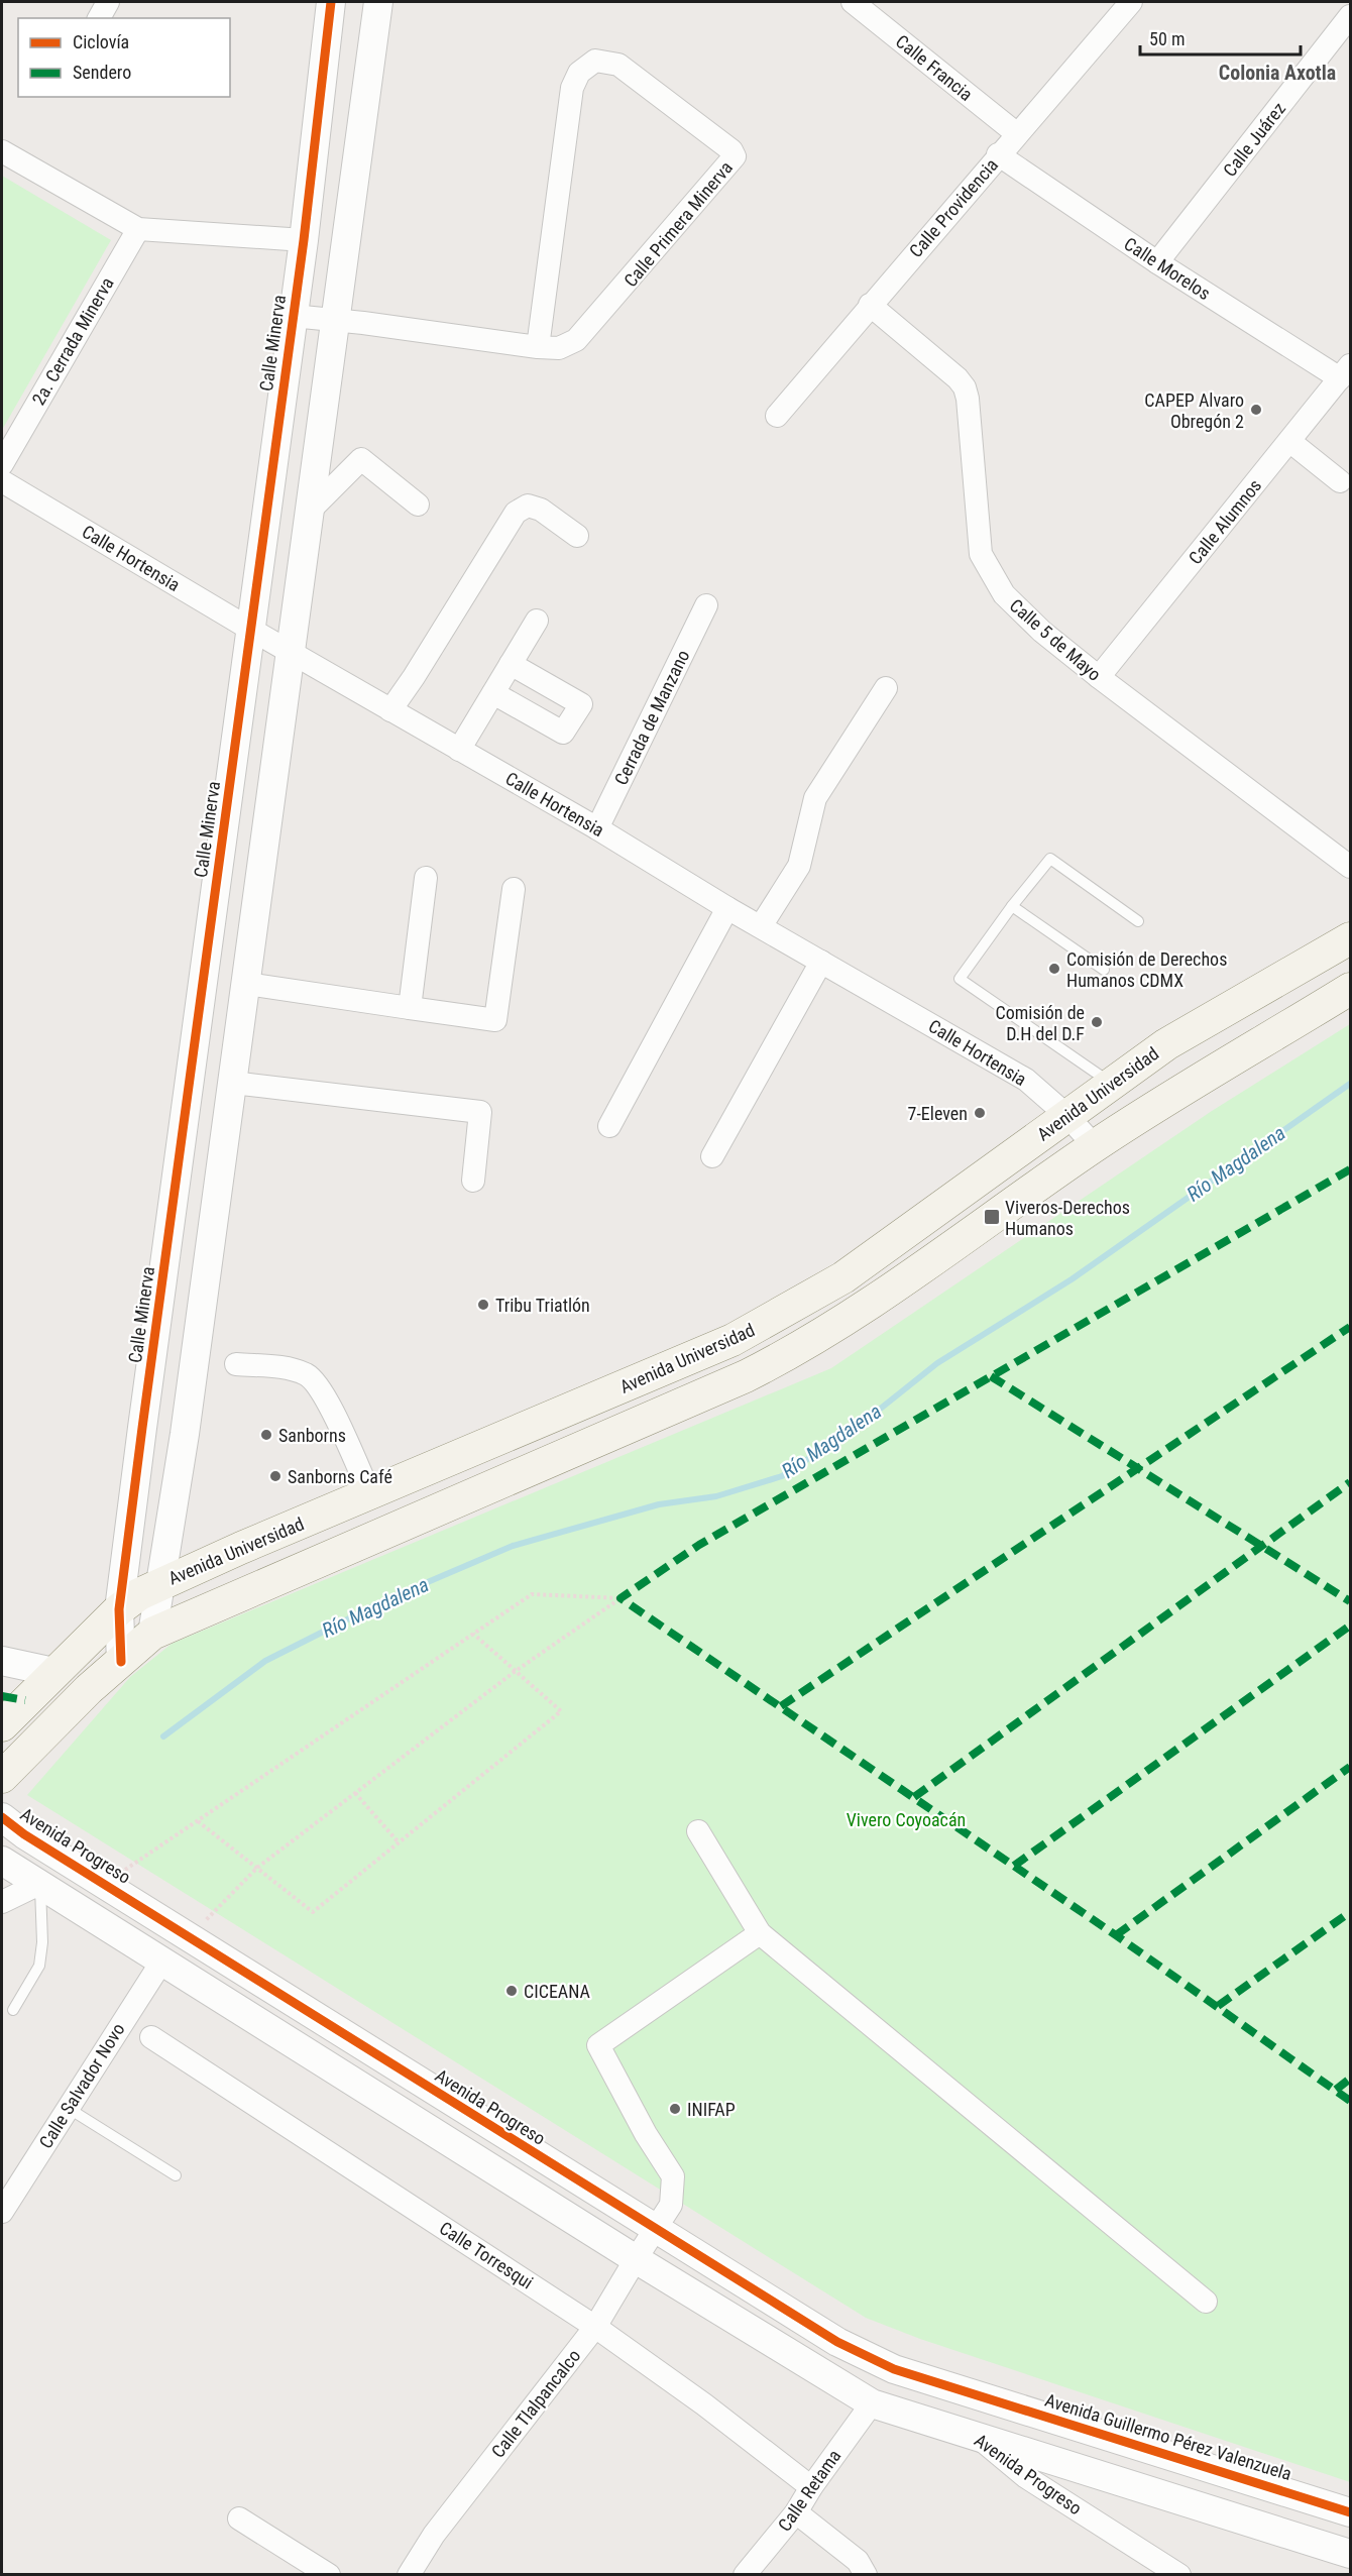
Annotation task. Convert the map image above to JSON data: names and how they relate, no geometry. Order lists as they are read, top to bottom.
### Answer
{
  "streets": {
    "main road": ["Avenida Universidad"],
    "street": [
      "Calle Francia",
      "Calle Juárez",
      "Calle Providencia",
      "Calle Primera Minerva",
      "Calle Morelos",
      "2a. Cerrada Minerva",
      "Calle Minerva",
      "Calle Alumnos",
      "Calle Hortensia",
      "Calle 5 de Mayo",
      "Cerrada de Manzano",
      "Avenida Progreso",
      "Calle Salvador Novo",
      "Calle Torresqui",
      "Calle Tlalpancalco",
      "Avenida Guillermo Pérez Valenzuela",
      "Calle Retama"
    ]
  },
  "crossings": [
    ["Calle Francia", "Calle Providencia"],
    ["Calle Juárez", "Calle Morelos"],
    ["Calle Providencia", "Calle Morelos"],
    ["Calle Providencia", "Calle 5 de Mayo"],
    ["Calle Primera Minerva", "Calle Minerva"],
    ["Calle Morelos", "Calle Alumnos"],
    ["Calle Minerva", "Calle Hortensia"],
    ["Calle Minerva", "Avenida Universidad"],
    ["Calle Alumnos", "Calle 5 de Mayo"],
    ["Calle Hortensia", "Cerrada de Manzano"],
    ["Calle Hortensia", "Avenida Universidad"],
    ["Avenida Progreso", "Calle Salvador Novo"],
    ["Avenida Progreso", "Calle Tlalpancalco"],
    ["Avenida Progreso", "Avenida Guillermo Pérez Valenzuela"],
    ["Avenida Progreso", "Calle Retama"],
    ["Calle Torresqui", "Calle Tlalpancalco"],
    ["Calle Torresqui", "Calle Retama"]
  ],
  "districts": ["Colonia Axotla"],
  "water": ["Río Magdalena"],
  "parks": ["Vivero Coyoacán"],
  "places": {
    "other": [
      "CAPEP Alvaro Obregón 2",
      "Comisión de Derechos Humanos CDMX",
      "Comisión de D.H del D.F",
      "7-Eleven",
      "Tribu Triatlón",
      "Sanborns",
      "Sanborns Café",
      "CICEANA",
      "INIFAP"
    ],
    "transit": ["Viveros-Derechos Humanos"]
  },
  "legend": ["Ciclovía", "Sendero"],
  "scale_bar": "50 m"
}
